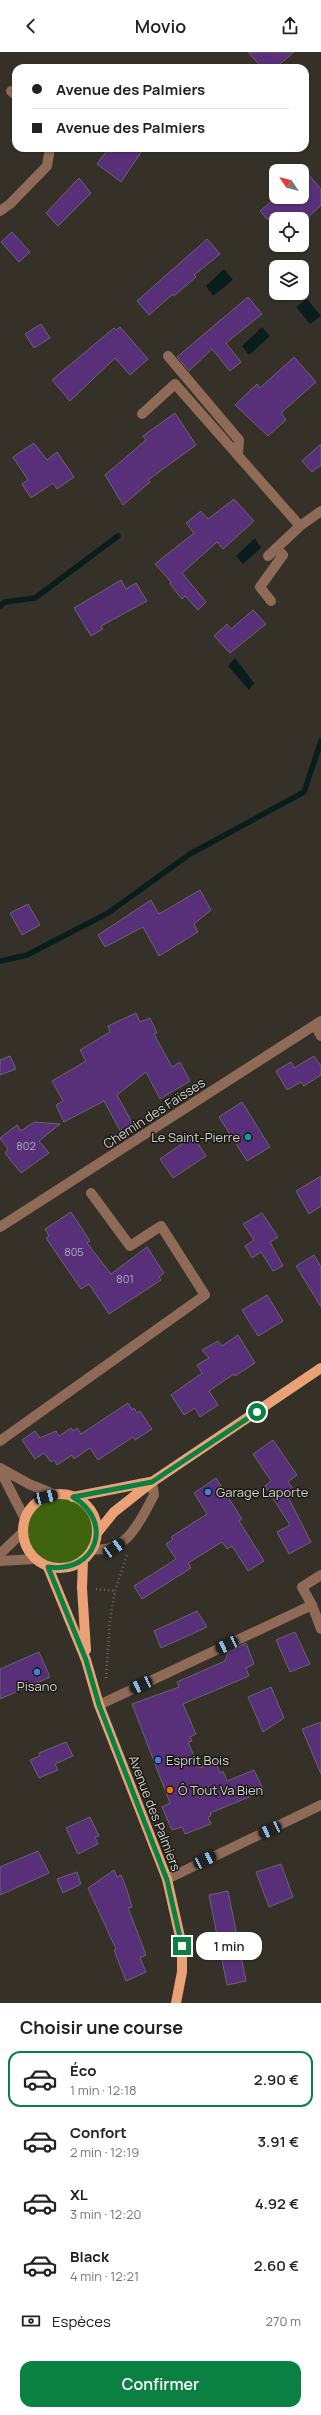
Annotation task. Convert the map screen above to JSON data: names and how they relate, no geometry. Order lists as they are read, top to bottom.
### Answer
{
  "streets": {
    "main road": ["Avenue des Palmiers"],
    "street": ["Chemin des Faïsses"]
  },
  "places": [
    "Le Saint-Pierre",
    "Garage Laporte",
    "Pisano",
    "Esprit Bois",
    "Ô Tout Va Bien"
  ],
  "house_numbers": ["802", "805", "801"],
  "north": "top left",
  "page": {
    "header": "Movio",
    "banner": ["Avenue des Palmiers", "Avenue des Palmiers"],
    "bubble": "1 min",
    "heading": "Choisir une course",
    "list": [
      {
        "name": "Éco",
        "note": "1 min · 12:18",
        "value": "2.90 €"
      },
      {
        "name": "Confort",
        "note": "2 min · 12:19",
        "value": "3.91 €"
      },
      {
        "name": "XL",
        "note": "3 min · 12:20",
        "value": "4.92 €"
      },
      {
        "name": "Black",
        "note": "4 min · 12:21",
        "value": "2.60 €"
      }
    ],
    "pay": ["Espèces", "270 m"],
    "buttons": "Confirmer"
  }
}
